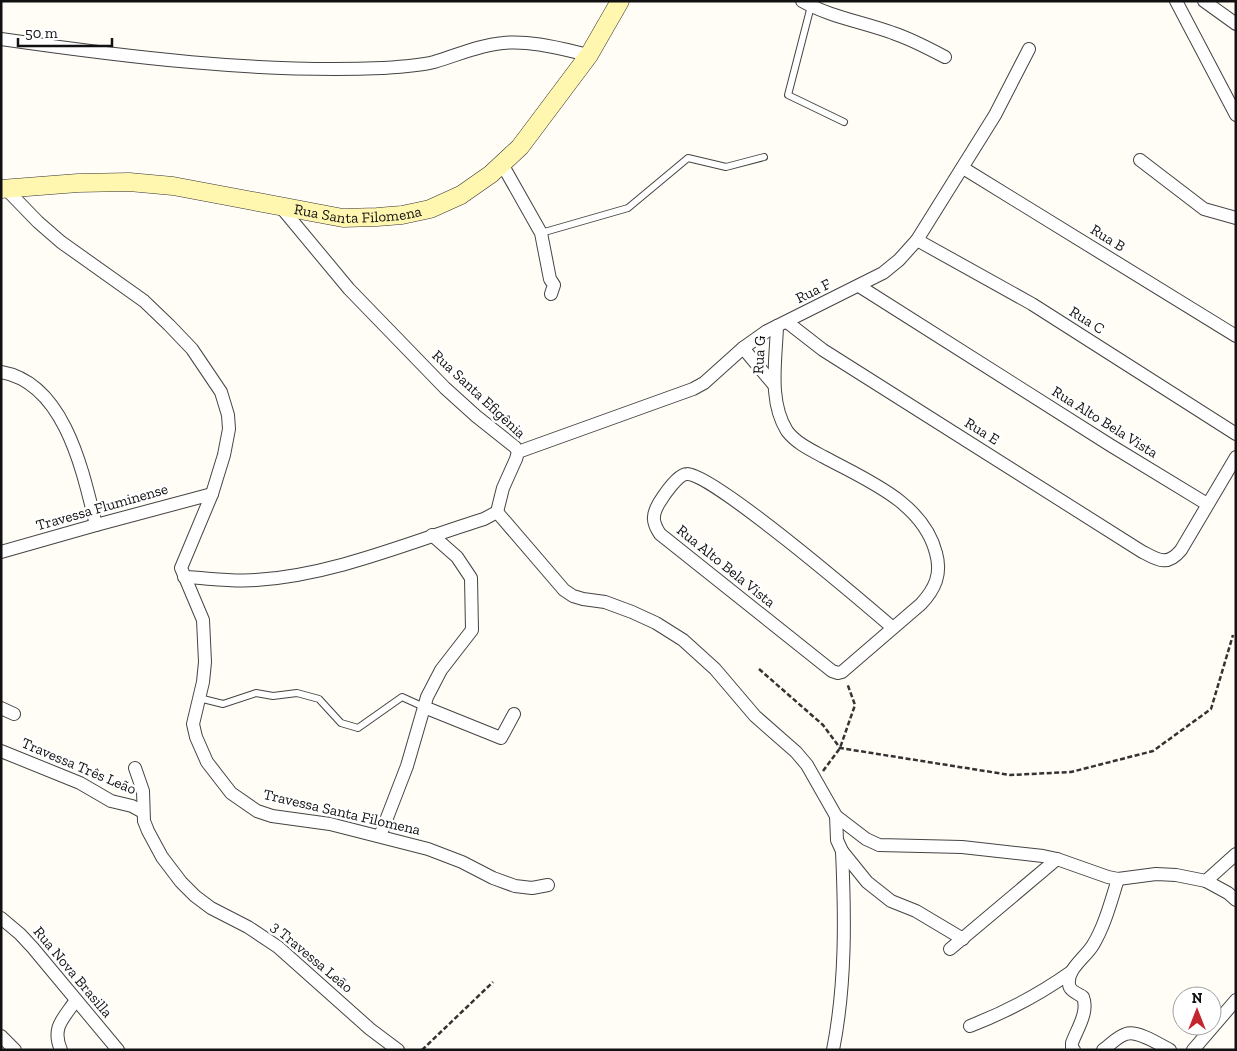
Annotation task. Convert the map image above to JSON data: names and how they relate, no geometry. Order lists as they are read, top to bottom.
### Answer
{
  "streets": {
    "main road": ["Rua Santa Filomena"],
    "street": [
      "Rua B",
      "Rua F",
      "Rua C",
      "Rua G",
      "Rua Santa Efigênia",
      "Rua Alto Bela Vista",
      "Rua E",
      "Travessa Fluminense",
      "Travessa Três Leão",
      "Travessa Santa Filomena",
      "3 Travessa Leão",
      "Rua Nova Brasilla"
    ]
  },
  "crossings": [
    ["Rua Santa Filomena", "Rua Santa Efigênia"],
    ["Rua Santa Filomena", "Travessa Santa Filomena"],
    ["Rua B", "Rua F"],
    ["Rua F", "Rua C"],
    ["Rua F", "Rua G"],
    ["Rua F", "Rua Santa Efigênia"],
    ["Rua F", "Rua Alto Bela Vista"],
    ["Rua F", "Rua E"],
    ["Rua G", "Rua E"],
    ["Rua Alto Bela Vista", "Rua E"],
    ["Travessa Fluminense", "Travessa Santa Filomena"],
    ["Travessa Três Leão", "3 Travessa Leão"]
  ],
  "scale_bar": "50 m",
  "north": "top"
}
